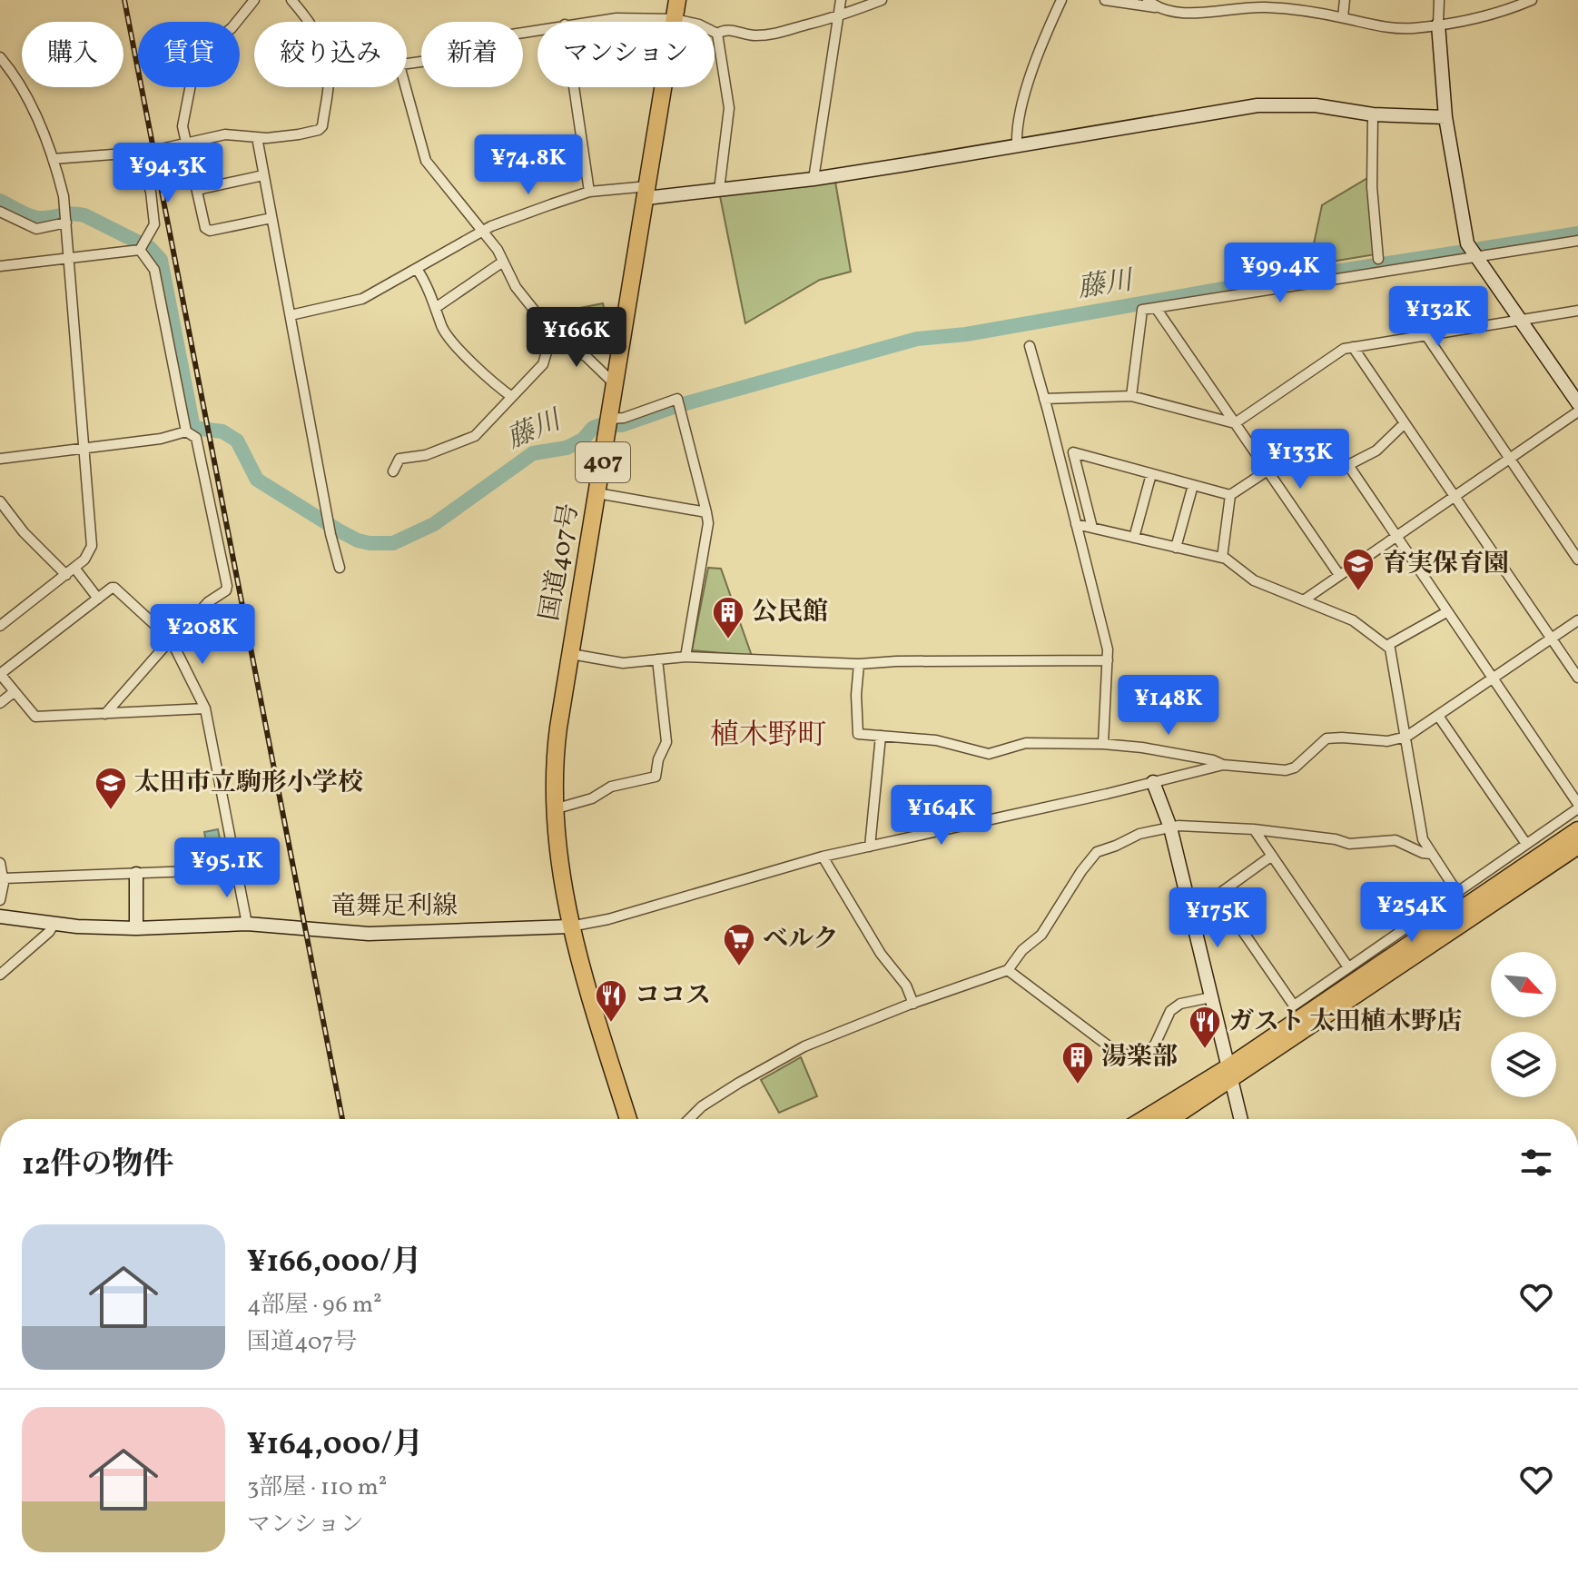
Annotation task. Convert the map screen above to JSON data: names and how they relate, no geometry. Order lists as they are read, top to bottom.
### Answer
{
  "streets": {
    "highway": ["407", "国道407号"],
    "street": ["竜舞足利線"]
  },
  "crossings": [
    ["国道407号", "竜舞足利線"]
  ],
  "districts": ["植木野町"],
  "water": ["藤川"],
  "places": {
    "school or university": ["育実保育園", "太田市立駒形小学校"],
    "building": ["公民館", "湯楽部"],
    "supermarket": ["ベルク"],
    "restaurant": ["ココス", "ガスト 太田植木野店"]
  },
  "north": "bottom right",
  "page": {
    "chip": [
      "購入",
      "賃貸",
      "絞り込み",
      "新着",
      "マンション"
    ],
    "price": [
      "¥74.8K",
      "¥94.3K",
      "¥99.4K",
      "¥132K",
      "¥166K",
      "¥133K",
      "¥208K",
      "¥148K",
      "¥164K",
      "¥95.1K",
      "¥254K",
      "¥175K"
    ],
    "heading": "12件の物件",
    "list": [
      {
        "name": "¥166,000/月",
        "note": "4部屋 · 96 m² · 国道407号"
      },
      {
        "name": "¥164,000/月",
        "note": "3部屋 · 110 m² · マンション"
      }
    ]
  }
}
